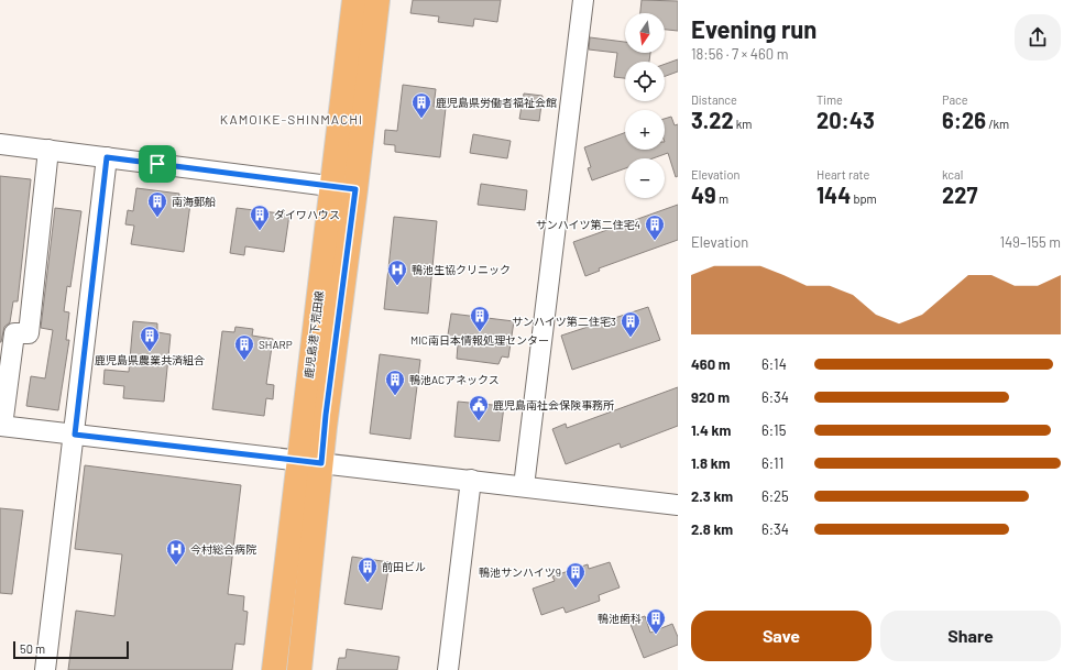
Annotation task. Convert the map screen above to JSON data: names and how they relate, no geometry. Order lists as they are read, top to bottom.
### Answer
{
  "streets": {
    "main road": ["鹿児島港下荒田線"]
  },
  "districts": ["KAMOIKE-SHINMACHI"],
  "places": {
    "building": [
      "鹿児島県労働者福祉会館",
      "南海郵船",
      "ダイワハウス",
      "サンハイツ第二住宅4",
      "MIC南日本情報処理センター",
      "サンハイツ第二住宅3",
      "鹿児島県農業共済組合",
      "SHARP",
      "鴨池ACアネックス",
      "前田ビル",
      "鴨池サンハイツ9",
      "鴨池歯科"
    ],
    "hospital": ["鴨池生協クリニック", "今村総合病院"],
    "public building": ["鹿児島南社会保険事務所"]
  },
  "scale_bar": "50 m",
  "north": "bottom",
  "page": {
    "heading": ["Evening run", "18:56 · 7 × 460 m"],
    "map_buttons": ["+", "−"],
    "stats": [
      ["Distance", "3.22 km"],
      ["Time", "20:43"],
      ["Pace", "6:26 /km"],
      ["Elevation", "49 m"],
      ["Heart rate", "144 bpm"],
      ["kcal", "227"]
    ],
    "chart": ["Elevation", "149–155 m"],
    "list": [
      {
        "name": "460 m",
        "note": "6:14"
      },
      {
        "name": "920 m",
        "note": "6:34"
      },
      {
        "name": "1.4 km",
        "note": "6:15"
      },
      {
        "name": "1.8 km",
        "note": "6:11"
      },
      {
        "name": "2.3 km",
        "note": "6:25"
      },
      {
        "name": "2.8 km",
        "note": "6:34"
      }
    ],
    "buttons": ["Save", "Share"],
    "scale": "50 m"
  }
}
